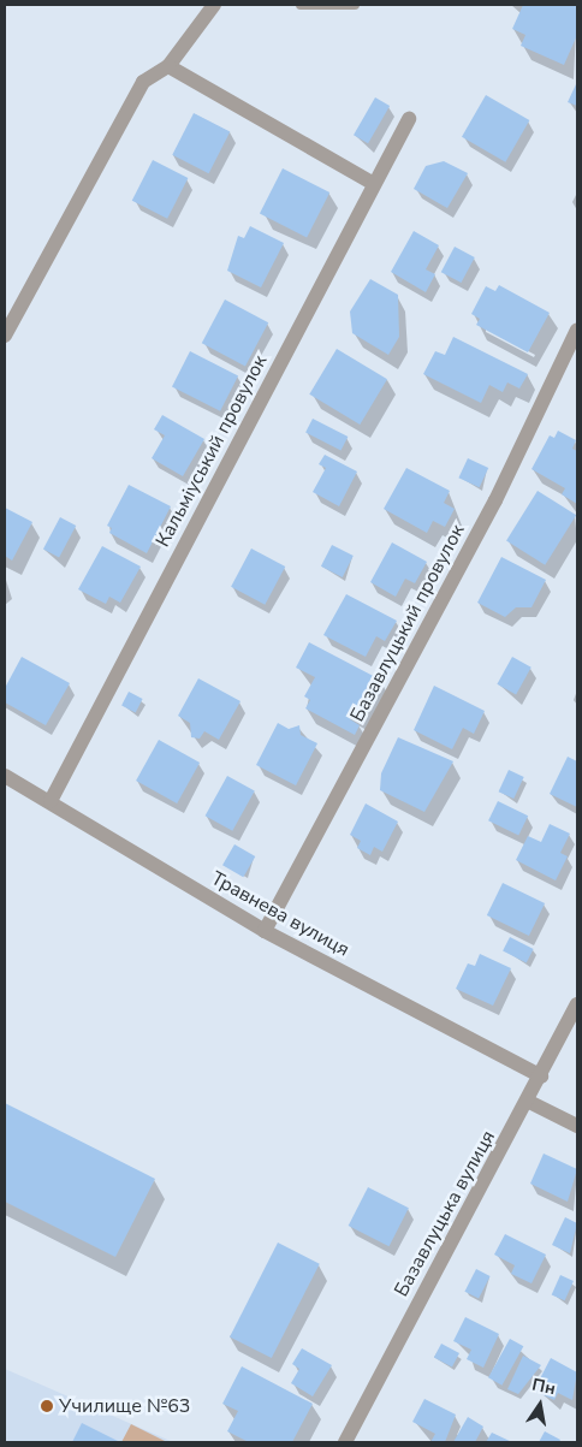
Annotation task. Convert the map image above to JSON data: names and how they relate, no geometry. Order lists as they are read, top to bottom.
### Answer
{
  "streets": {
    "street": [
      "Кальміуський провулок",
      "Базавлуцький провулок",
      "Травнева вулиця",
      "Базавлуцька вулиця"
    ]
  },
  "crossings": [
    ["Кальміуський провулок", "Травнева вулиця"],
    ["Базавлуцький провулок", "Травнева вулиця"],
    ["Травнева вулиця", "Базавлуцька вулиця"]
  ],
  "places": ["Училище №63"],
  "north": "top"
}
